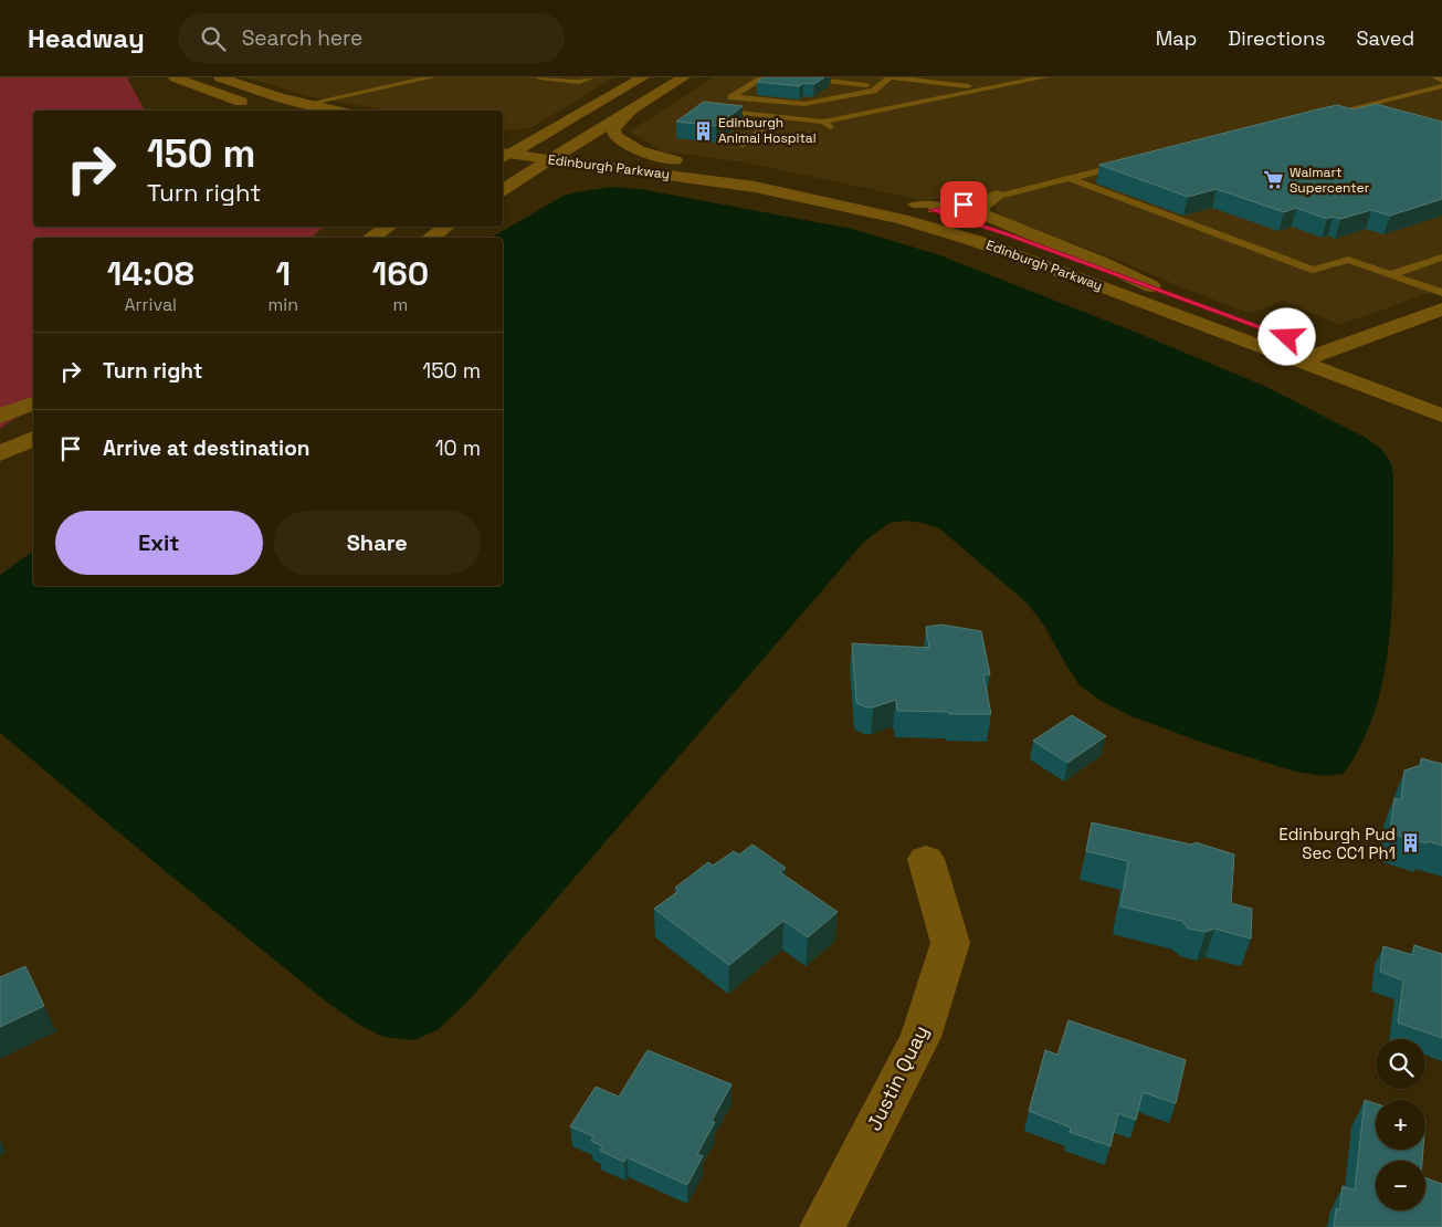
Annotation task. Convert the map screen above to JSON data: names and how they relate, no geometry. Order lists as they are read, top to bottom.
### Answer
{
  "streets": {
    "main road": ["Edinburgh Parkway", "Justin Quay"]
  },
  "places": {
    "building": ["Edinburgh Animal Hospital", "Edinburgh Pud Sec CC1 Ph1"],
    "supermarket": ["Walmart Supercenter"]
  },
  "page": {
    "header": "Headway",
    "search": "Search here",
    "nav": ["Map", "Directions", "Saved"],
    "turn": ["150 m", "Turn right"],
    "eta": [
      "14:08",
      "Arrival",
      "1",
      "min",
      "160",
      "m"
    ],
    "list": [
      {
        "name": "Turn right",
        "value": "150 m"
      },
      {
        "name": "Arrive at destination",
        "value": "10 m"
      }
    ],
    "buttons": ["Exit", "Share"],
    "map_buttons": ["+", "−"]
  }
}
